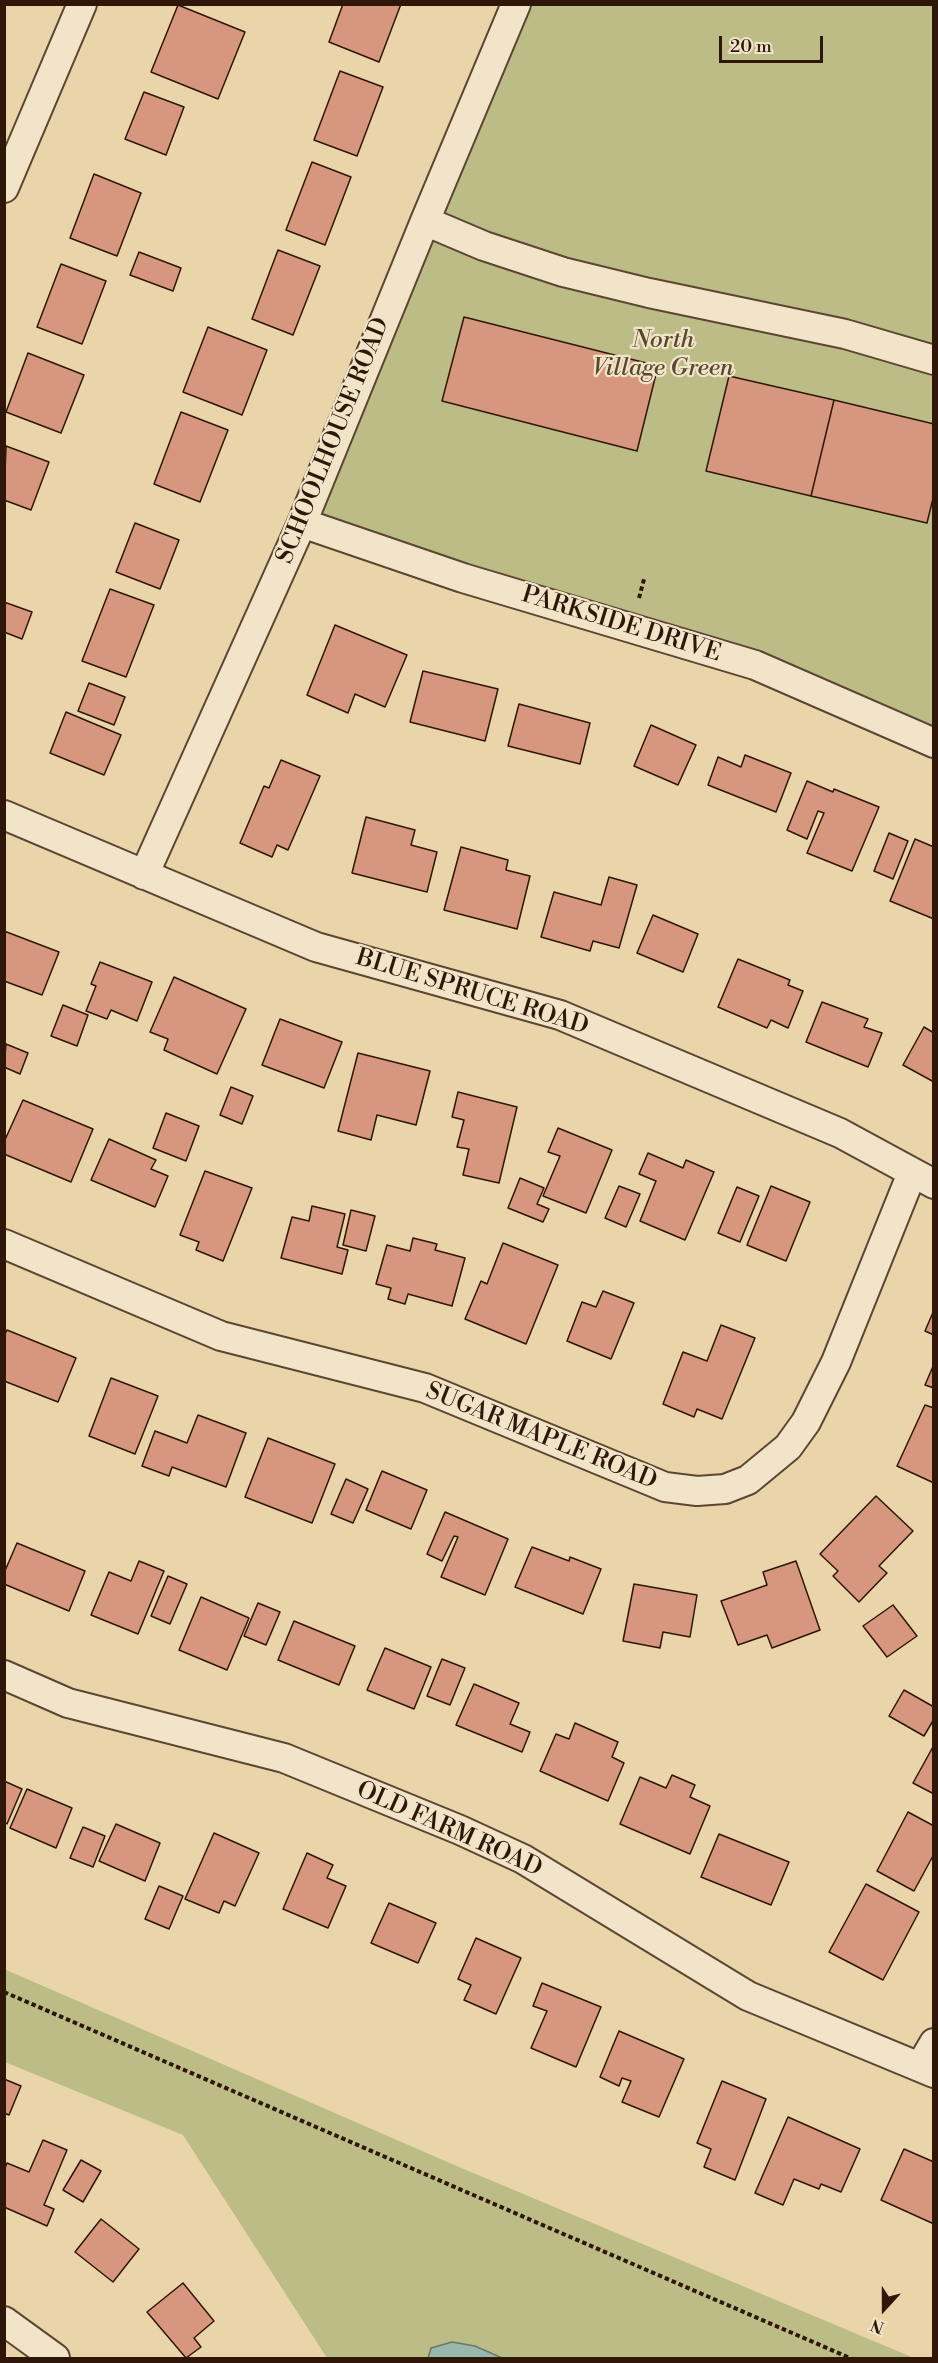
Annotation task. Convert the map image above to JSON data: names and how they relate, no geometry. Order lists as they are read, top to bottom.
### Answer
{
  "streets": {
    "street": [
      "SCHOOLHOUSE ROAD",
      "PARKSIDE DRIVE",
      "BLUE SPRUCE ROAD",
      "SUGAR MAPLE ROAD",
      "OLD FARM ROAD"
    ]
  },
  "crossings": [
    ["SCHOOLHOUSE ROAD", "PARKSIDE DRIVE"],
    ["SCHOOLHOUSE ROAD", "BLUE SPRUCE ROAD"],
    ["BLUE SPRUCE ROAD", "SUGAR MAPLE ROAD"]
  ],
  "parks": ["North Village Green"],
  "scale_bar": "20 m",
  "north": "bottom"
}
